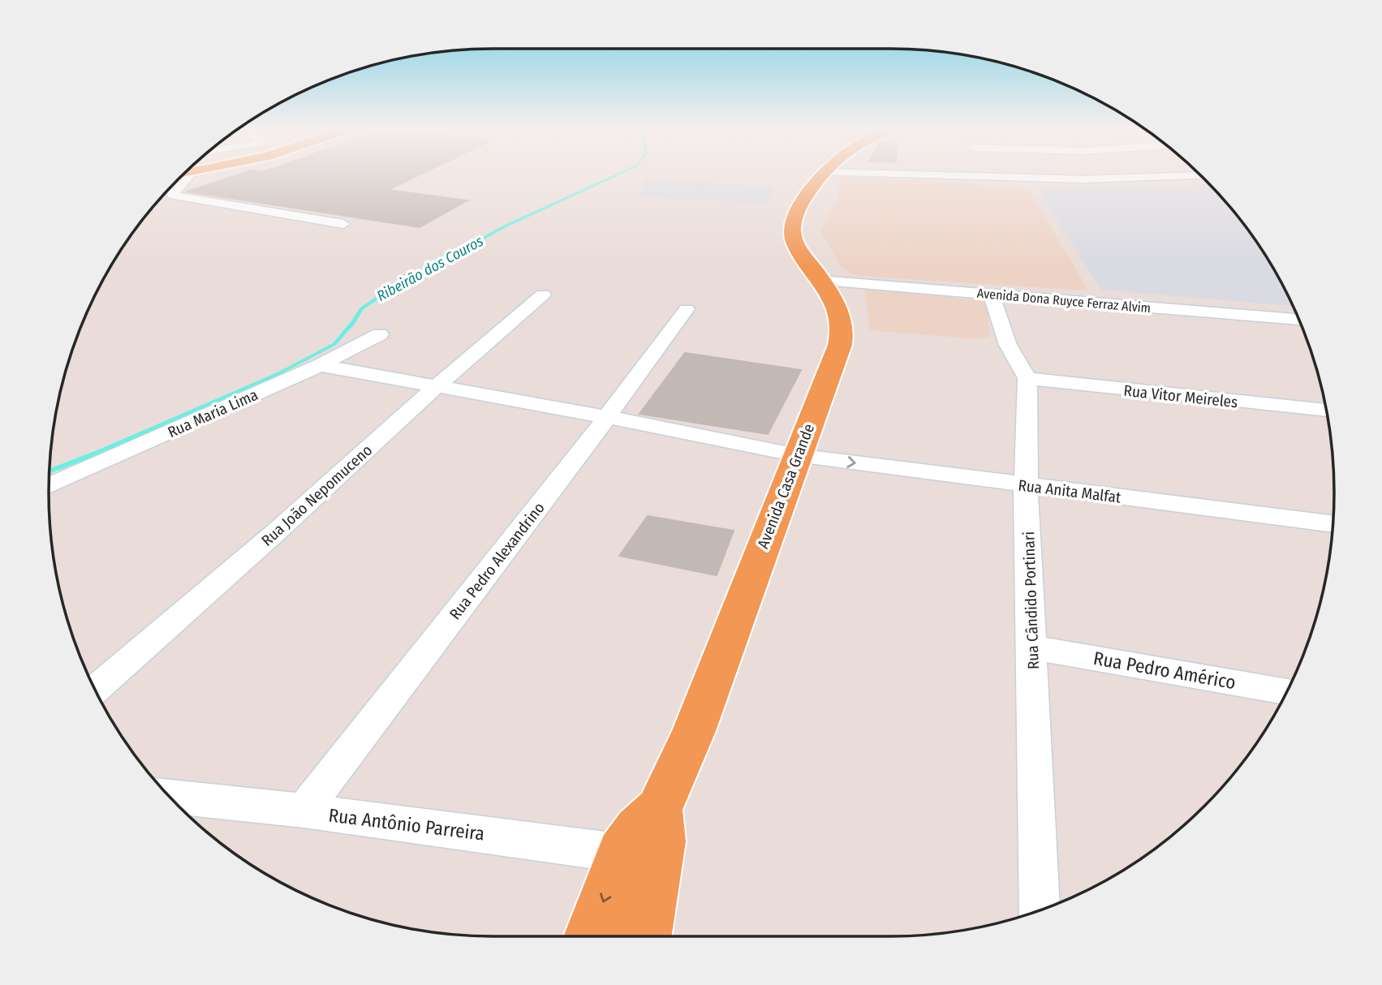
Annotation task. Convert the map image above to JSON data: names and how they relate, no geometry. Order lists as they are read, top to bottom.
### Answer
{
  "streets": {
    "main road": ["Avenida Casa Grande"],
    "street": [
      "Avenida Dona Ruyce Ferraz Alvim",
      "Rua Vitor Meireles",
      "Rua Maria Lima",
      "Rua Anita Malfat",
      "Rua João Nepomuceno",
      "Rua Pedro Alexandrino",
      "Rua Cândido Portinari",
      "Rua Pedro Américo",
      "Rua Antônio Parreira"
    ]
  },
  "crossings": [
    ["Avenida Dona Ruyce Ferraz Alvim", "Avenida Casa Grande"],
    ["Rua Vitor Meireles", "Rua Cândido Portinari"],
    ["Rua Maria Lima", "Rua Anita Malfat"],
    ["Avenida Casa Grande", "Rua Anita Malfat"],
    ["Avenida Casa Grande", "Rua Antônio Parreira"],
    ["Rua Anita Malfat", "Rua João Nepomuceno"],
    ["Rua Anita Malfat", "Rua Pedro Alexandrino"],
    ["Rua Anita Malfat", "Rua Cândido Portinari"],
    ["Rua Pedro Alexandrino", "Rua Antônio Parreira"],
    ["Rua Cândido Portinari", "Rua Pedro Américo"]
  ],
  "water": ["Ribeirão dos Couros"]
}
